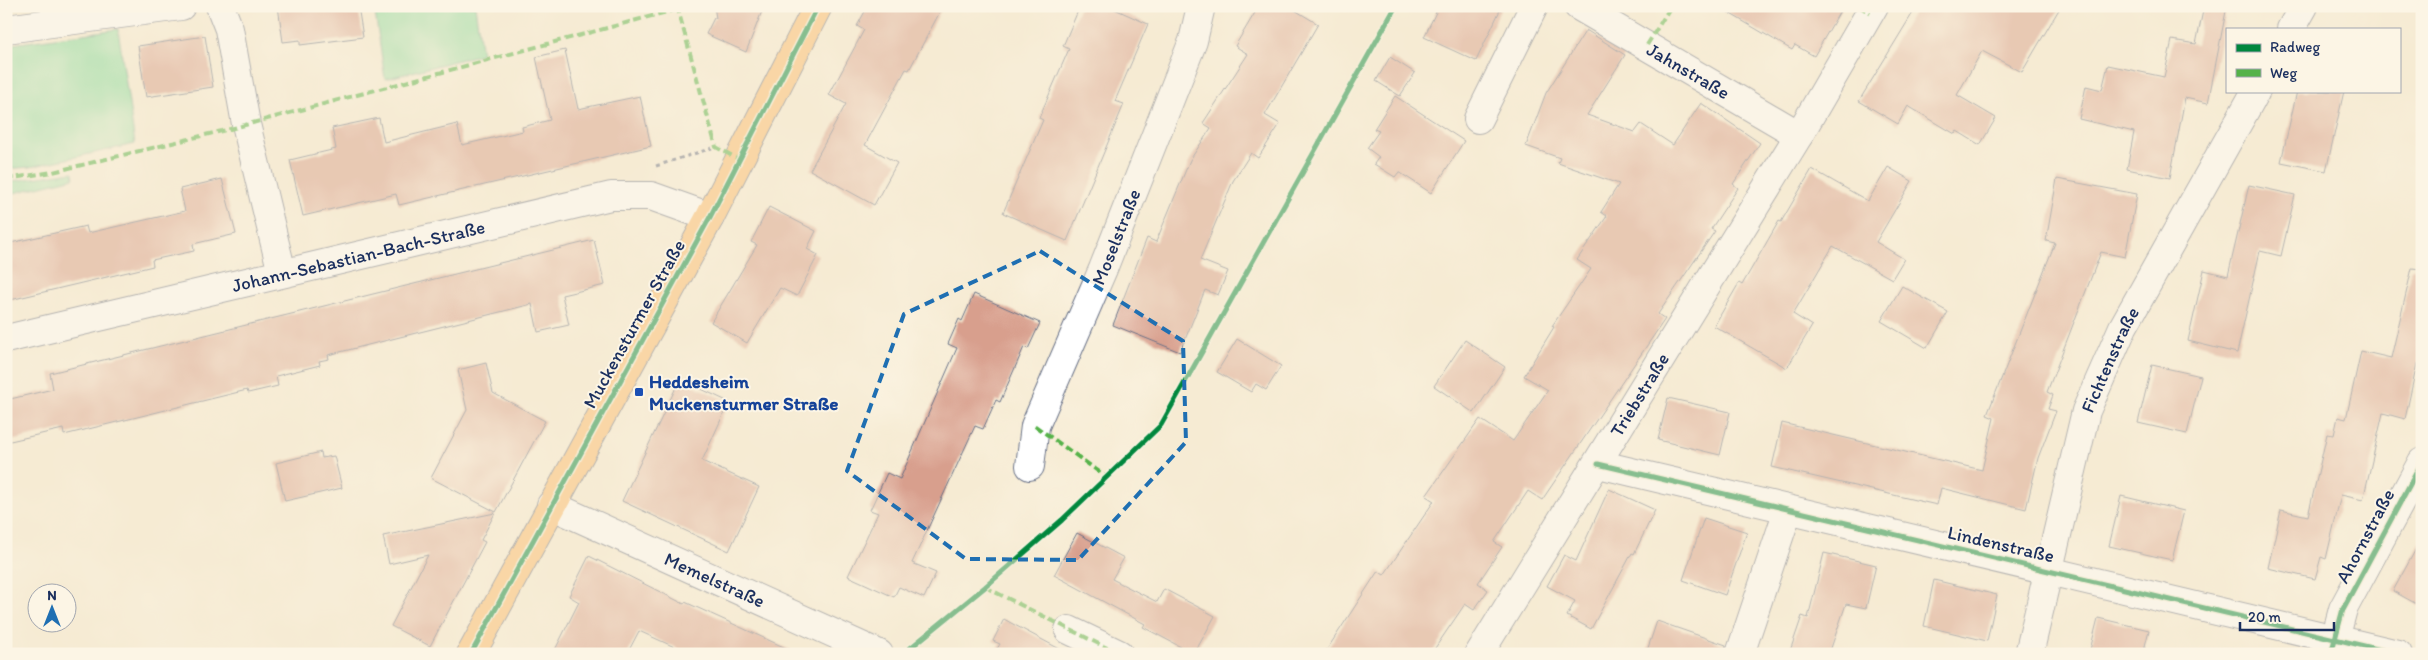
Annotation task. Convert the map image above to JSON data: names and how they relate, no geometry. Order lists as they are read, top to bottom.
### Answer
{
  "streets": {
    "main road": ["Muckensturmer Straße"],
    "street": [
      "Jahnstraße",
      "Moselstraße",
      "Johann-Sebastian-Bach-Straße",
      "Fichtenstraße",
      "Triebstraße",
      "Ahornstraße",
      "Lindenstraße",
      "Memelstraße"
    ]
  },
  "crossings": [
    ["Jahnstraße", "Triebstraße"],
    ["Johann-Sebastian-Bach-Straße", "Muckensturmer Straße"],
    ["Muckensturmer Straße", "Memelstraße"],
    ["Fichtenstraße", "Lindenstraße"],
    ["Triebstraße", "Lindenstraße"],
    ["Ahornstraße", "Lindenstraße"]
  ],
  "places": {
    "transit": ["Heddesheim Muckensturmer Straße"]
  },
  "legend": ["Radweg", "Weg"],
  "scale_bar": "20 m",
  "north": "top"
}
